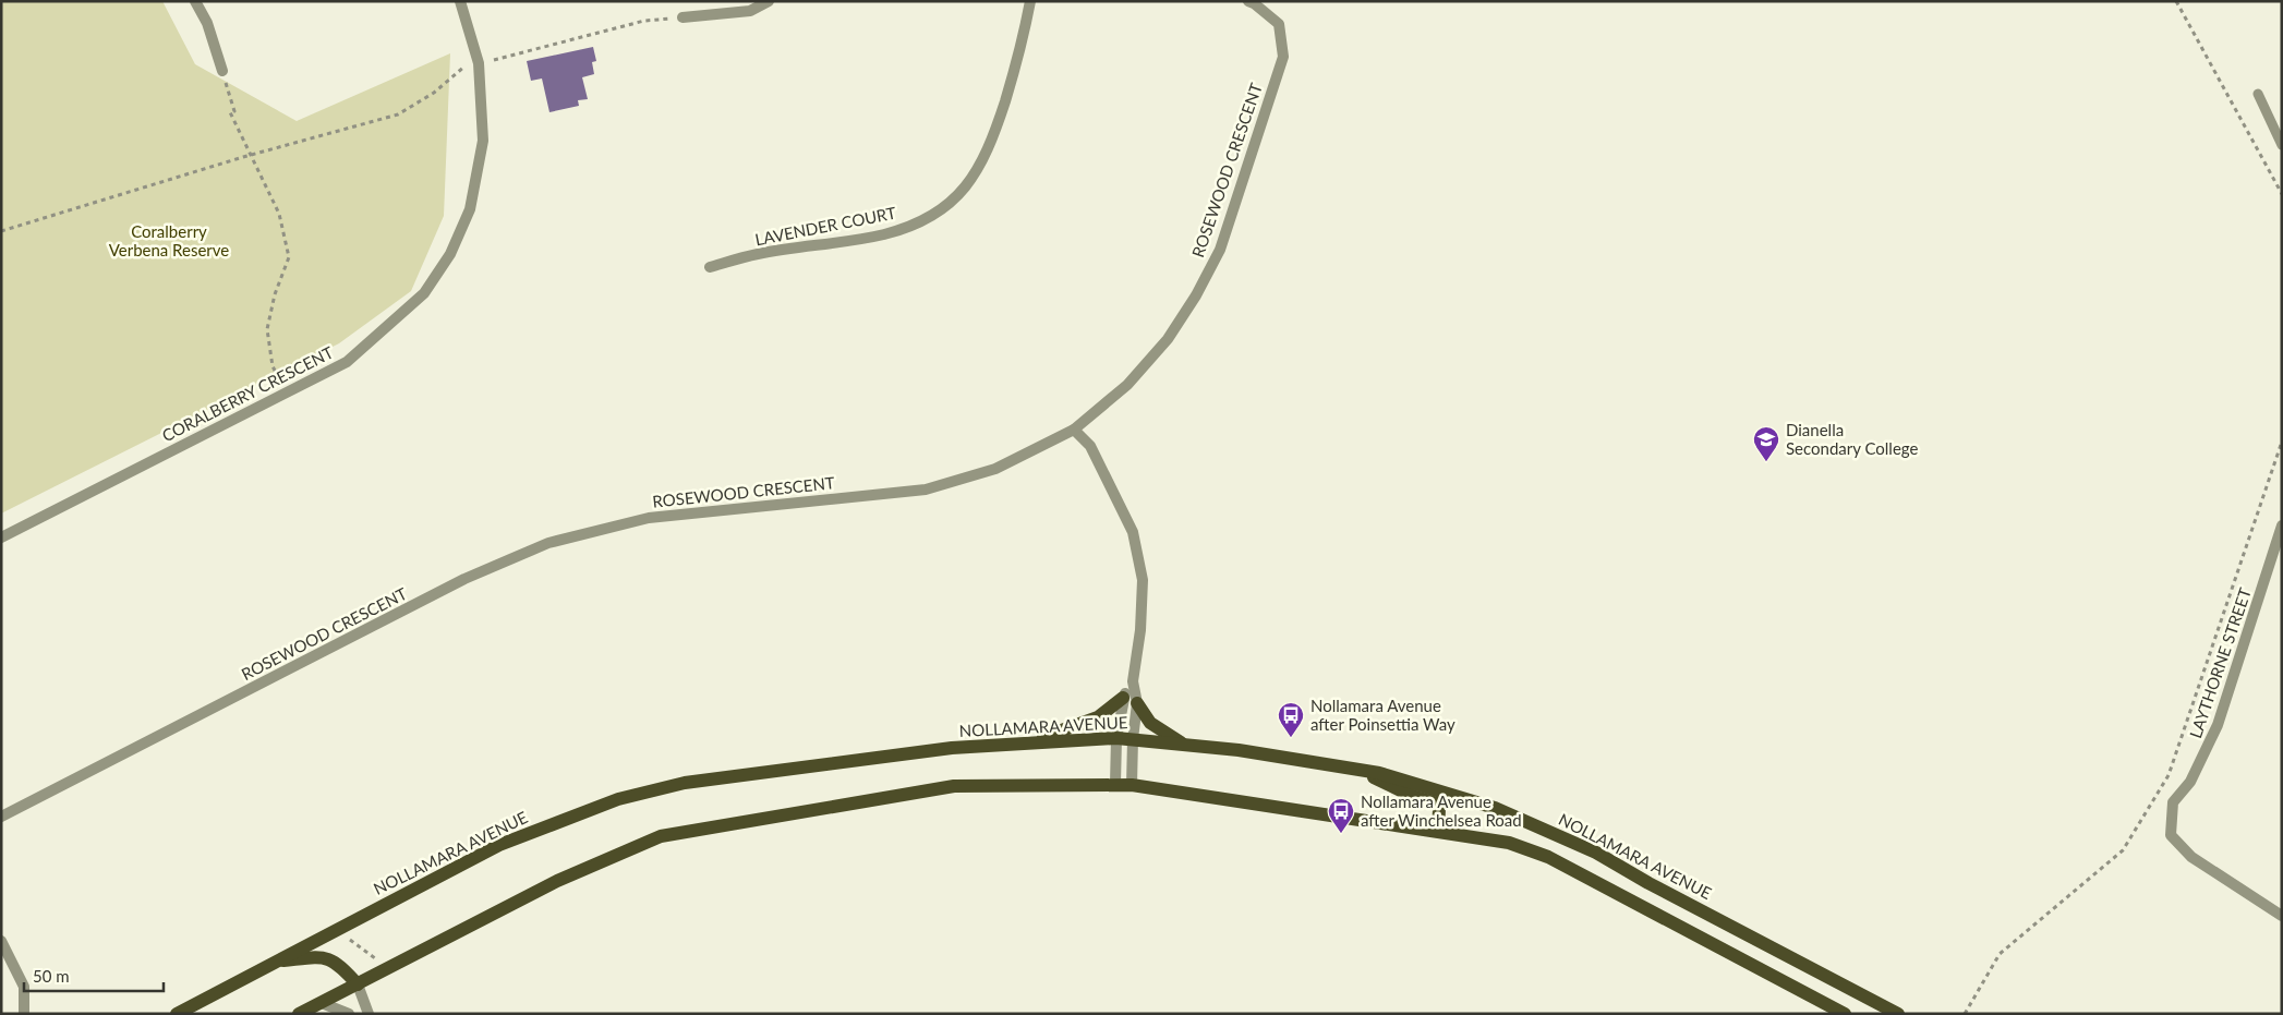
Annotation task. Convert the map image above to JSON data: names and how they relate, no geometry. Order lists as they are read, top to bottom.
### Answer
{
  "streets": {
    "main road": ["NOLLAMARA AVENUE"],
    "street": [
      "ROSEWOOD CRESCENT",
      "LAVENDER COURT",
      "CORALBERRY CRESCENT",
      "LAYTHORNE STREET"
    ]
  },
  "parks": ["Coralberry Verbena Reserve"],
  "places": {
    "school or university": ["Dianella Secondary College"],
    "bus stop": ["Nollamara Avenue after Poinsettia Way", "Nollamara Avenue after Winchelsea Road"]
  },
  "scale_bar": "50 m"
}
